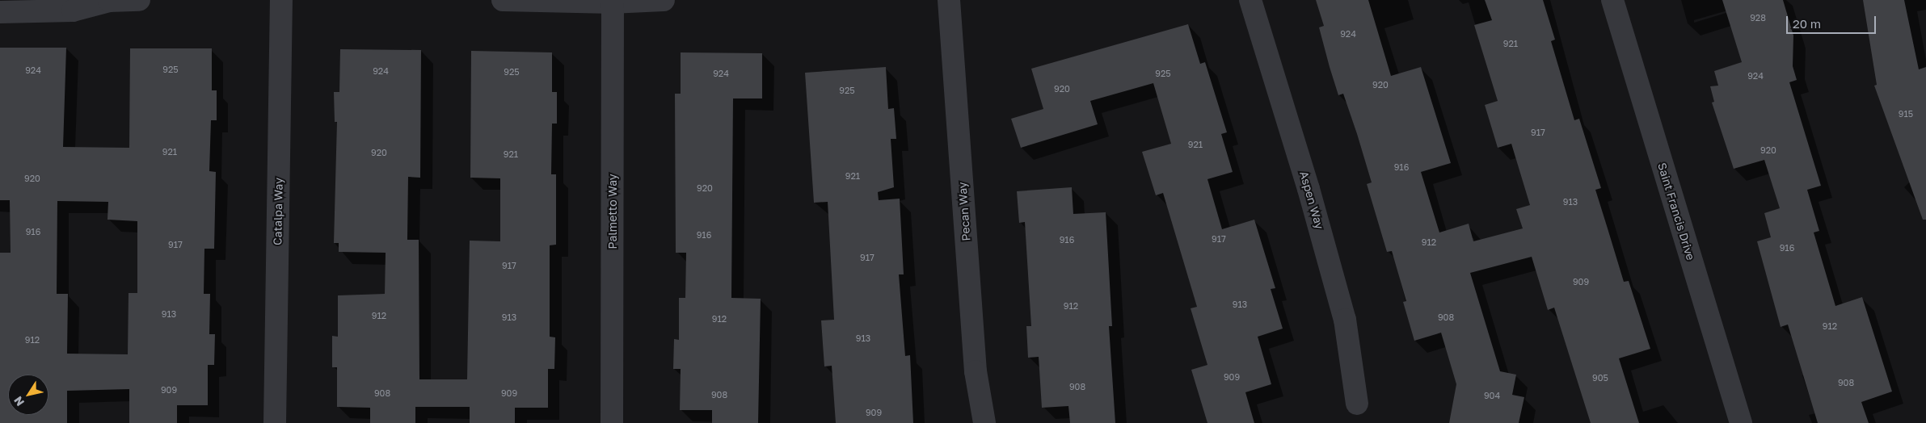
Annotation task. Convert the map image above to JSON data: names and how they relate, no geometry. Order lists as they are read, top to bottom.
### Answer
{
  "streets": {
    "street": [
      "Aspen Way",
      "Catalpa Way",
      "Palmetto Way",
      "Pecan Way",
      "Saint Francis Drive"
    ]
  },
  "house_numbers": [
    "928",
    "924",
    "921",
    "925",
    "924",
    "924",
    "925",
    "924",
    "925",
    "924",
    "920",
    "920",
    "925",
    "915",
    "917",
    "921",
    "920",
    "921",
    "920",
    "921",
    "916",
    "921",
    "920",
    "920",
    "913",
    "916",
    "916",
    "917",
    "916",
    "912",
    "917",
    "916",
    "917",
    "917",
    "909",
    "913",
    "912",
    "913",
    "912",
    "913",
    "908",
    "912",
    "912",
    "913",
    "912",
    "909",
    "905",
    "908",
    "908",
    "909",
    "908",
    "909",
    "908",
    "904",
    "909"
  ],
  "scale_bar": "20 m",
  "north": "bottom left"
}
